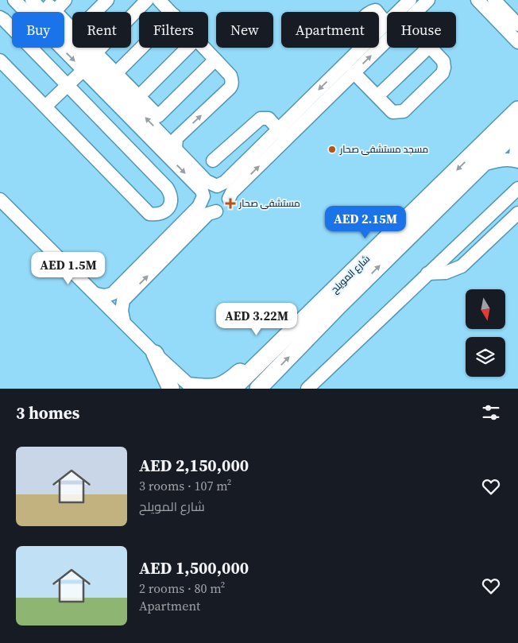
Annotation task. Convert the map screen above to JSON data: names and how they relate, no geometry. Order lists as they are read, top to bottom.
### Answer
{
  "streets": {
    "main road": ["شارع المويلح"]
  },
  "places": {
    "other": ["مسجد مستشفى صحار"],
    "health": ["مستشفى صحار"]
  },
  "north": "bottom",
  "page": {
    "chip": [
      "Buy",
      "Rent",
      "Filters",
      "New",
      "Apartment",
      "House"
    ],
    "price": ["AED 2.15M", "AED 1.5M", "AED 3.22M"],
    "heading": "3 homes",
    "list": [
      {
        "name": "AED 2,150,000",
        "note": "3 rooms · 107 m² · شارع المويلح"
      },
      {
        "name": "AED 1,500,000",
        "note": "2 rooms · 80 m² · Apartment"
      }
    ]
  }
}
